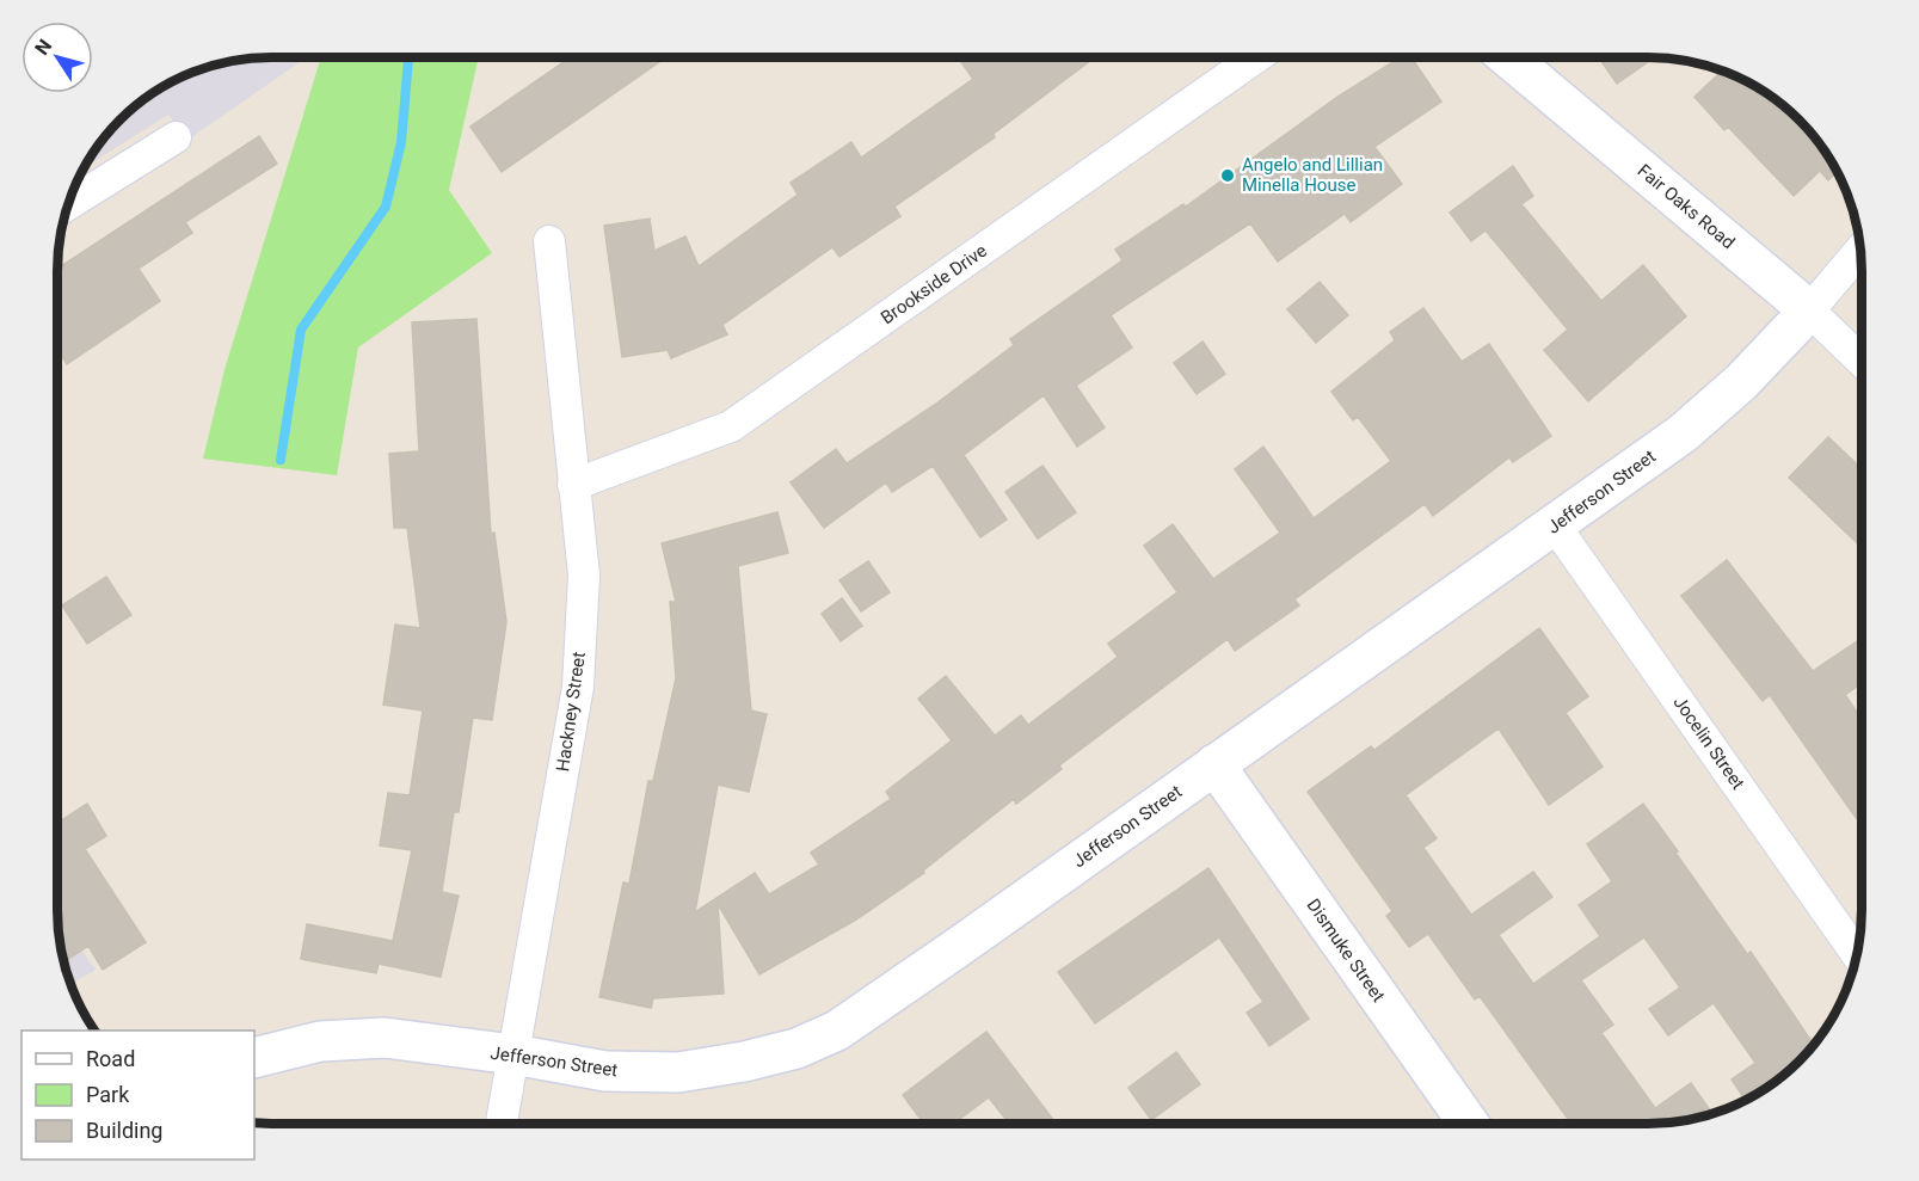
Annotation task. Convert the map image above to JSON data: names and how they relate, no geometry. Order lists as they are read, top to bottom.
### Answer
{
  "streets": {
    "street": [
      "Fair Oaks Road",
      "Brookside Drive",
      "Jefferson Street",
      "Hackney Street",
      "Jocelin Street",
      "Dismuke Street"
    ]
  },
  "crossings": [
    ["Fair Oaks Road", "Jefferson Street"],
    ["Brookside Drive", "Hackney Street"],
    ["Jefferson Street", "Hackney Street"],
    ["Jefferson Street", "Jocelin Street"],
    ["Jefferson Street", "Dismuke Street"]
  ],
  "places": ["Angelo and Lillian Minella House"],
  "legend": ["Road", "Park", "Building"],
  "north": "top left"
}
